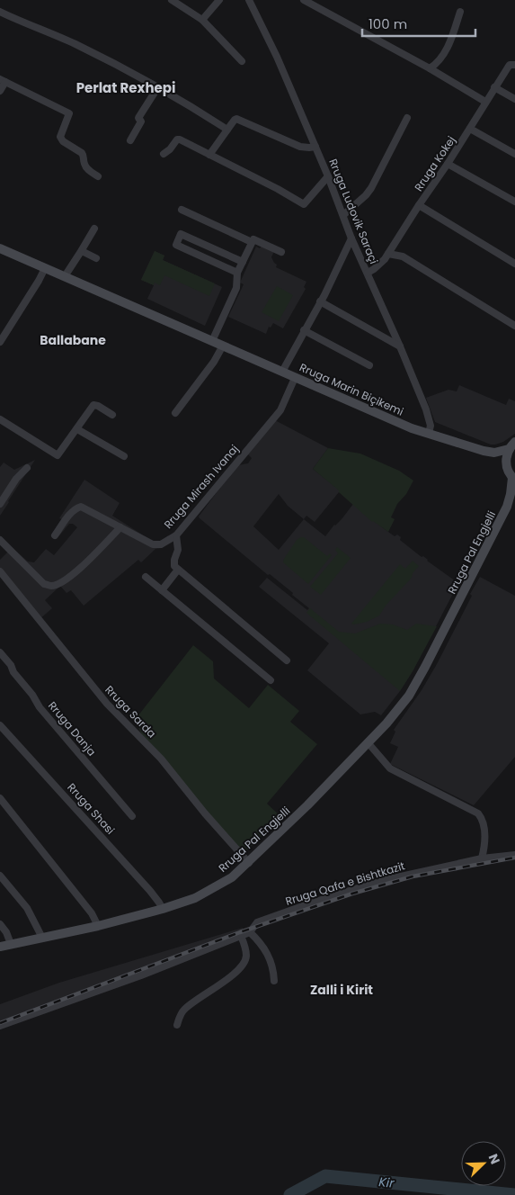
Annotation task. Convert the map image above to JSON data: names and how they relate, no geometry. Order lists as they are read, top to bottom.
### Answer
{
  "streets": {
    "main road": ["Rruga Marin Biçikemi", "Rruga Pal Engjelli"],
    "street": [
      "Rruga Kokej",
      "Rruga Ludovik Saraçi",
      "Rruga Mirash Ivanaj",
      "Rruga Sarda",
      "Rruga Danja",
      "Rruga Shasi",
      "Rruga Qafa e Bishtkazit"
    ]
  },
  "crossings": [
    ["Rruga Kokej", "Rruga Ludovik Saraçi"],
    ["Rruga Ludovik Saraçi", "Rruga Marin Biçikemi"],
    ["Rruga Marin Biçikemi", "Rruga Mirash Ivanaj"],
    ["Rruga Pal Engjelli", "Rruga Sarda"],
    ["Rruga Pal Engjelli", "Rruga Shasi"]
  ],
  "districts": ["Perlat Rexhepi", "Ballabane", "Zalli i Kirit"],
  "water": ["Kir"],
  "scale_bar": "100 m",
  "north": "top right"
}
